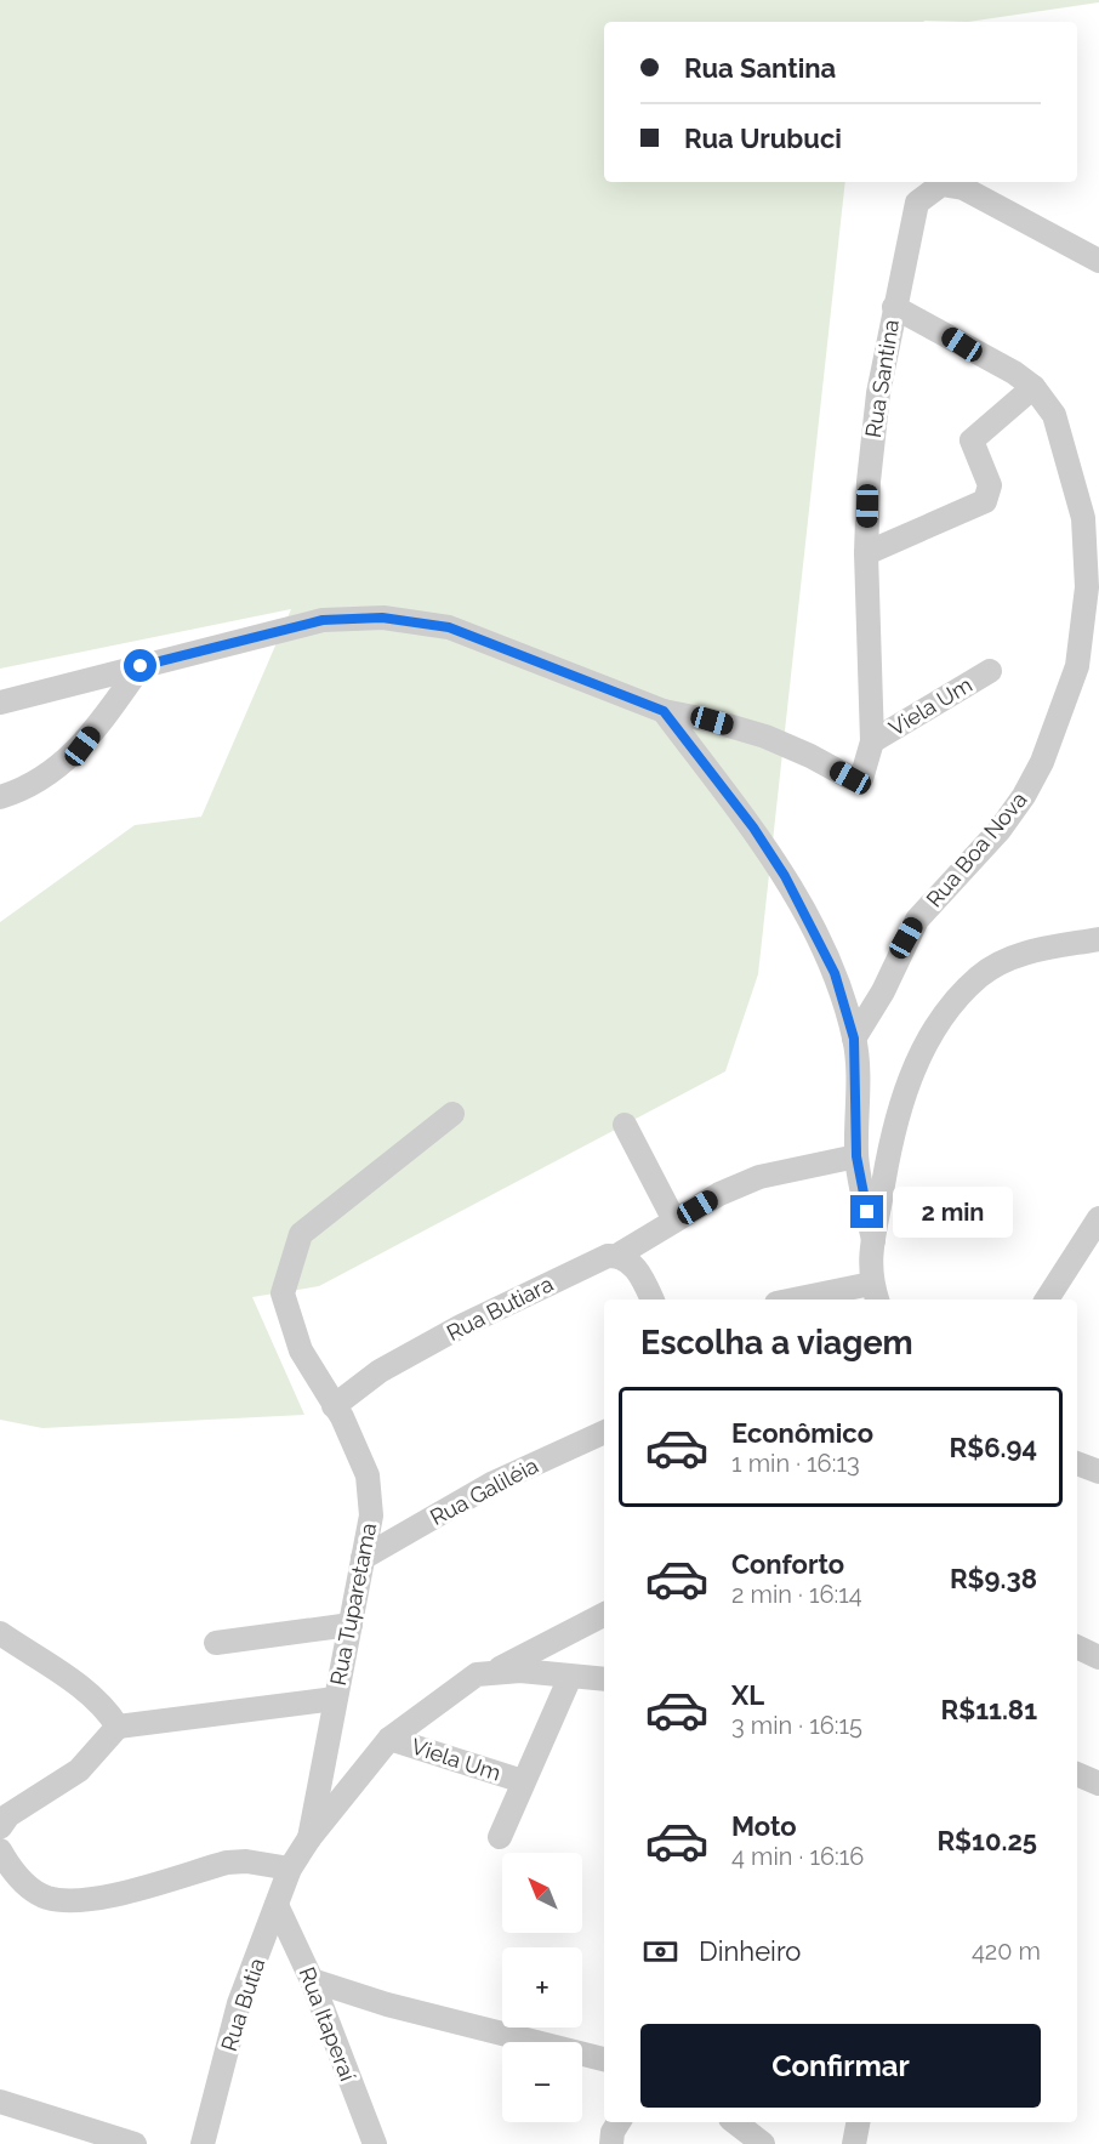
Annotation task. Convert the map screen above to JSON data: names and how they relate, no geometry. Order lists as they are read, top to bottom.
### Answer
{
  "streets": {
    "street": [
      "Rua Santina",
      "Viela Um",
      "Rua Boa Nova",
      "Rua Butiara",
      "Rua Galiléia",
      "Rua Tuparetama",
      "Rua Butia",
      "Rua Itaperaí"
    ]
  },
  "crossings": [
    ["Rua Santina", "Viela Um"],
    ["Rua Santina", "Rua Boa Nova"],
    ["Viela Um", "Rua Butia"],
    ["Rua Butiara", "Rua Tuparetama"],
    ["Rua Galiléia", "Rua Tuparetama"],
    ["Rua Tuparetama", "Rua Butia"],
    ["Rua Butia", "Rua Itaperaí"]
  ],
  "north": "top left",
  "page": {
    "banner": ["Rua Santina", "Rua Urubuci"],
    "bubble": "2 min",
    "heading": "Escolha a viagem",
    "list": [
      {
        "name": "Econômico",
        "note": "1 min · 16:13",
        "value": "R$6.94"
      },
      {
        "name": "Conforto",
        "note": "2 min · 16:14",
        "value": "R$9.38"
      },
      {
        "name": "XL",
        "note": "3 min · 16:15",
        "value": "R$11.81"
      },
      {
        "name": "Moto",
        "note": "4 min · 16:16",
        "value": "R$10.25"
      }
    ],
    "map_buttons": ["+", "−"],
    "pay": ["Dinheiro", "420 m"],
    "buttons": "Confirmar"
  }
}
